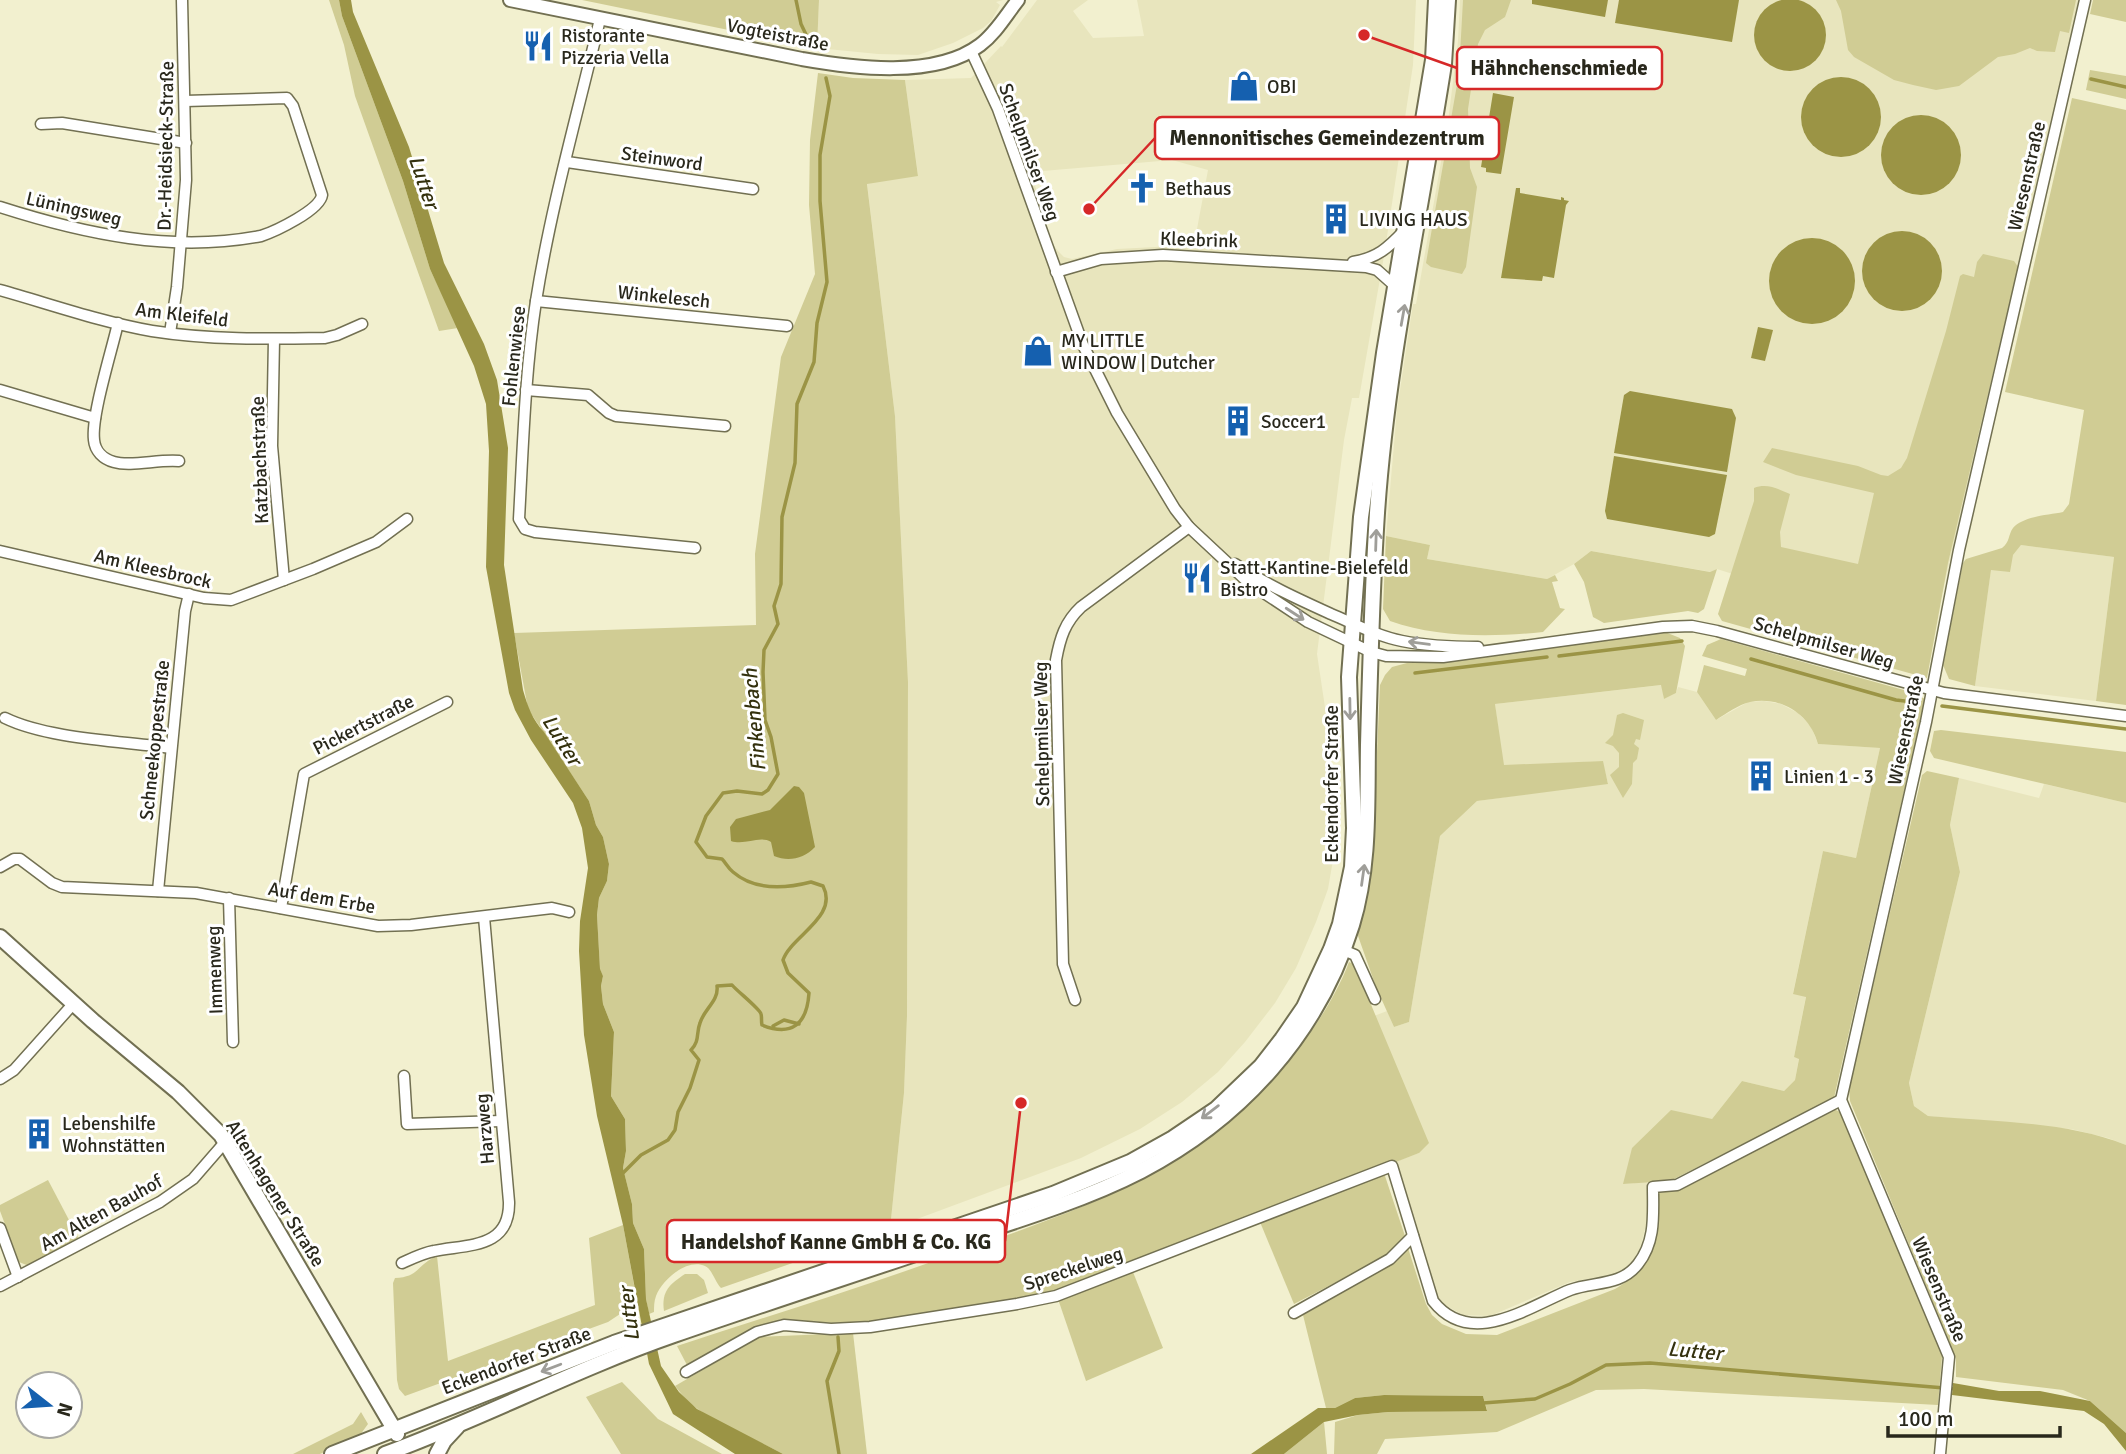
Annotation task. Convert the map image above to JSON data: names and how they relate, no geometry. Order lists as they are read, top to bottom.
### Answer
{
  "streets": {
    "main road": ["Eckendorfer Straße", "Altenhagener Straße"],
    "street": [
      "Vogteistraße",
      "Dr.-Heidsieck-Straße",
      "Schelpmilser Weg",
      "Steinword",
      "Wiesenstraße",
      "Lüningsweg",
      "Kleebrink",
      "Winkelesch",
      "Am Kleifeld",
      "Fohlenwiese",
      "Katzbachstraße",
      "Am Kleesbrock",
      "Pickertstraße",
      "Schneekoppestraße",
      "Auf dem Erbe",
      "Immenweg",
      "Harzweg",
      "Am Alten Bauhof",
      "Spreckelweg"
    ]
  },
  "crossings": [
    ["Vogteistraße", "Schelpmilser Weg"],
    ["Vogteistraße", "Fohlenwiese"],
    ["Dr.-Heidsieck-Straße", "Lüningsweg"],
    ["Dr.-Heidsieck-Straße", "Am Kleifeld"],
    ["Schelpmilser Weg", "Wiesenstraße"],
    ["Schelpmilser Weg", "Kleebrink"],
    ["Schelpmilser Weg", "Eckendorfer Straße"],
    ["Steinword", "Fohlenwiese"],
    ["Kleebrink", "Eckendorfer Straße"],
    ["Winkelesch", "Fohlenwiese"],
    ["Am Kleifeld", "Katzbachstraße"],
    ["Katzbachstraße", "Am Kleesbrock"],
    ["Am Kleesbrock", "Schneekoppestraße"],
    ["Pickertstraße", "Auf dem Erbe"],
    ["Schneekoppestraße", "Auf dem Erbe"],
    ["Eckendorfer Straße", "Altenhagener Straße"],
    ["Auf dem Erbe", "Immenweg"],
    ["Auf dem Erbe", "Harzweg"],
    ["Altenhagener Straße", "Am Alten Bauhof"]
  ],
  "water": ["Lutter", "Finkenbach"],
  "places": {
    "other": ["Hähnchenschmiede", "Mennonitisches Gemeindezentrum", "Handelshof Kanne GmbH & Co. KG"],
    "restaurant": ["Ristorante Pizzeria Vella", "Statt-Kantine-Bielefeld Bistro"],
    "shop": ["OBI", "MY LITTLE WINDOW | Dutcher"],
    "church": ["Bethaus"],
    "building": [
      "LIVING HAUS",
      "Soccer1",
      "Linien 1 - 3",
      "Lebenshilfe Wohnstätten"
    ]
  },
  "scale_bar": "100 m",
  "north": "right"
}
